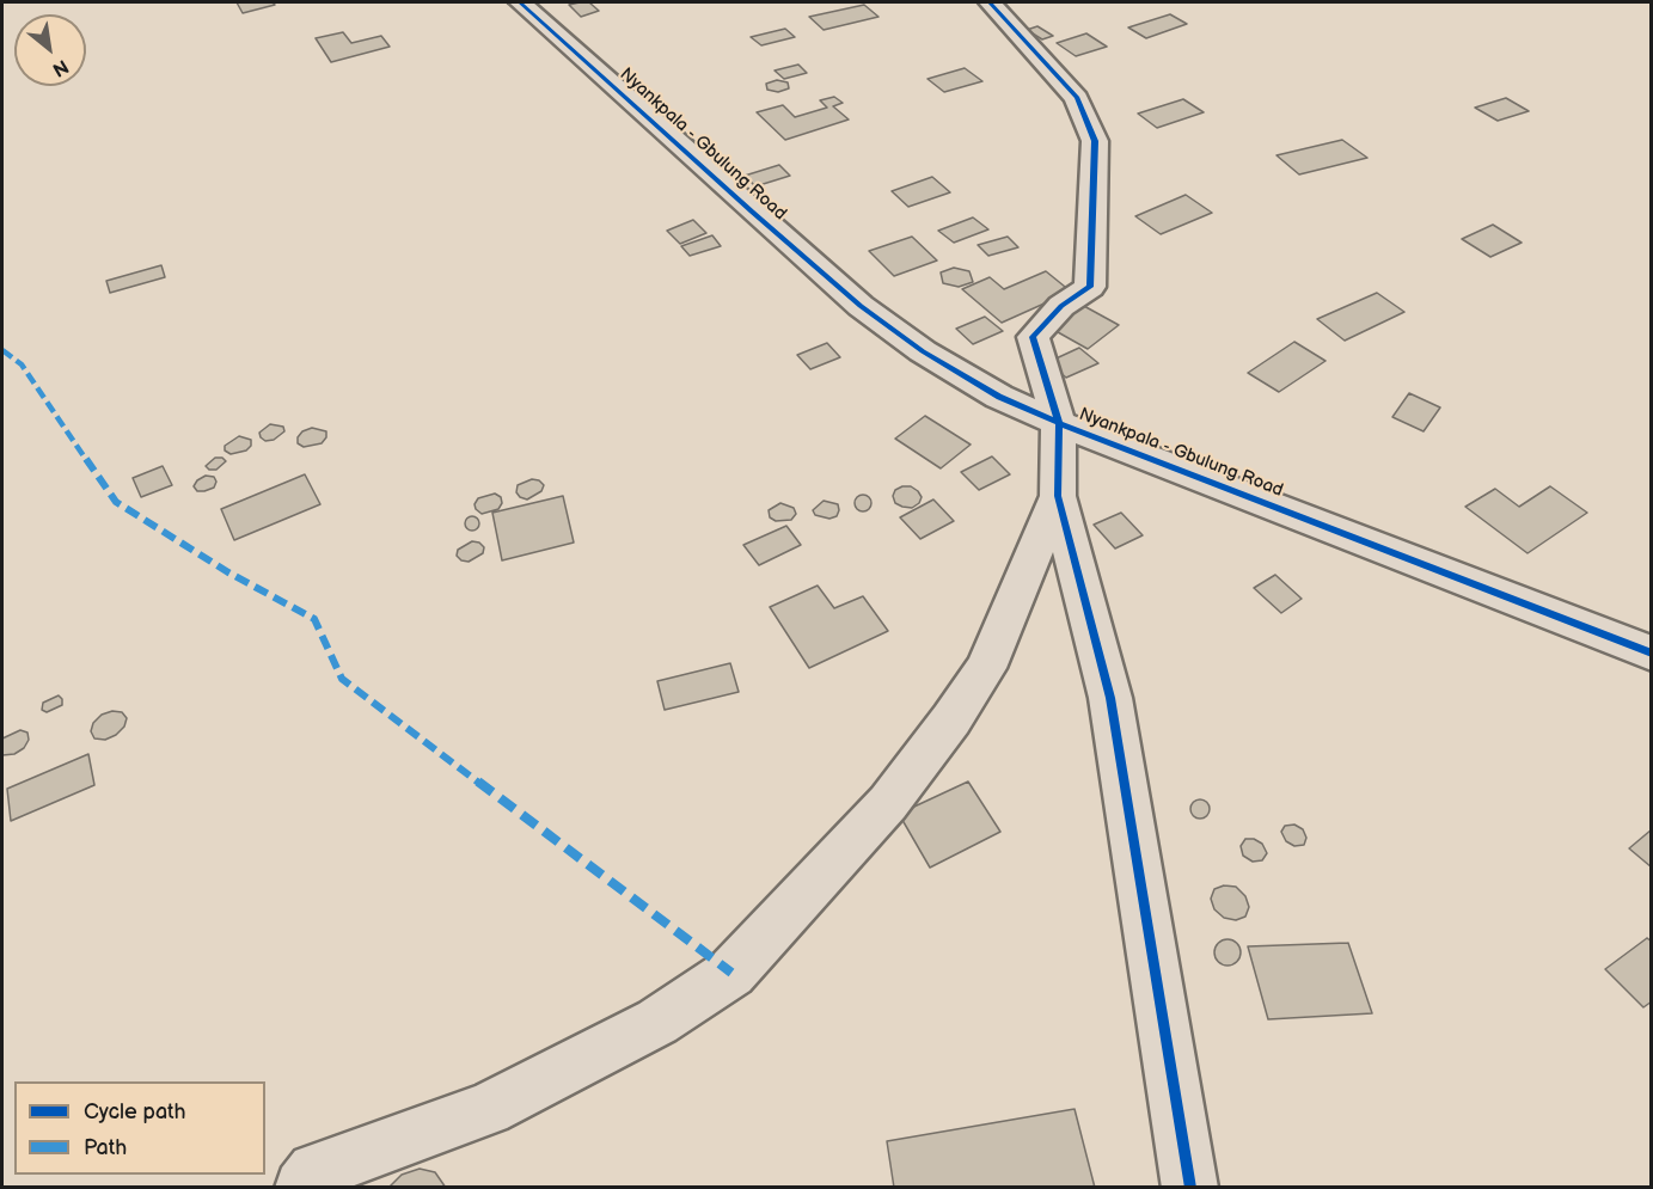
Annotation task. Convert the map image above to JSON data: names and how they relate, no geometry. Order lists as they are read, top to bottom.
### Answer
{
  "streets": {
    "street": ["Nyankpala - Gbulung Road"]
  },
  "legend": ["Cycle path", "Path"],
  "north": "bottom right"
}
